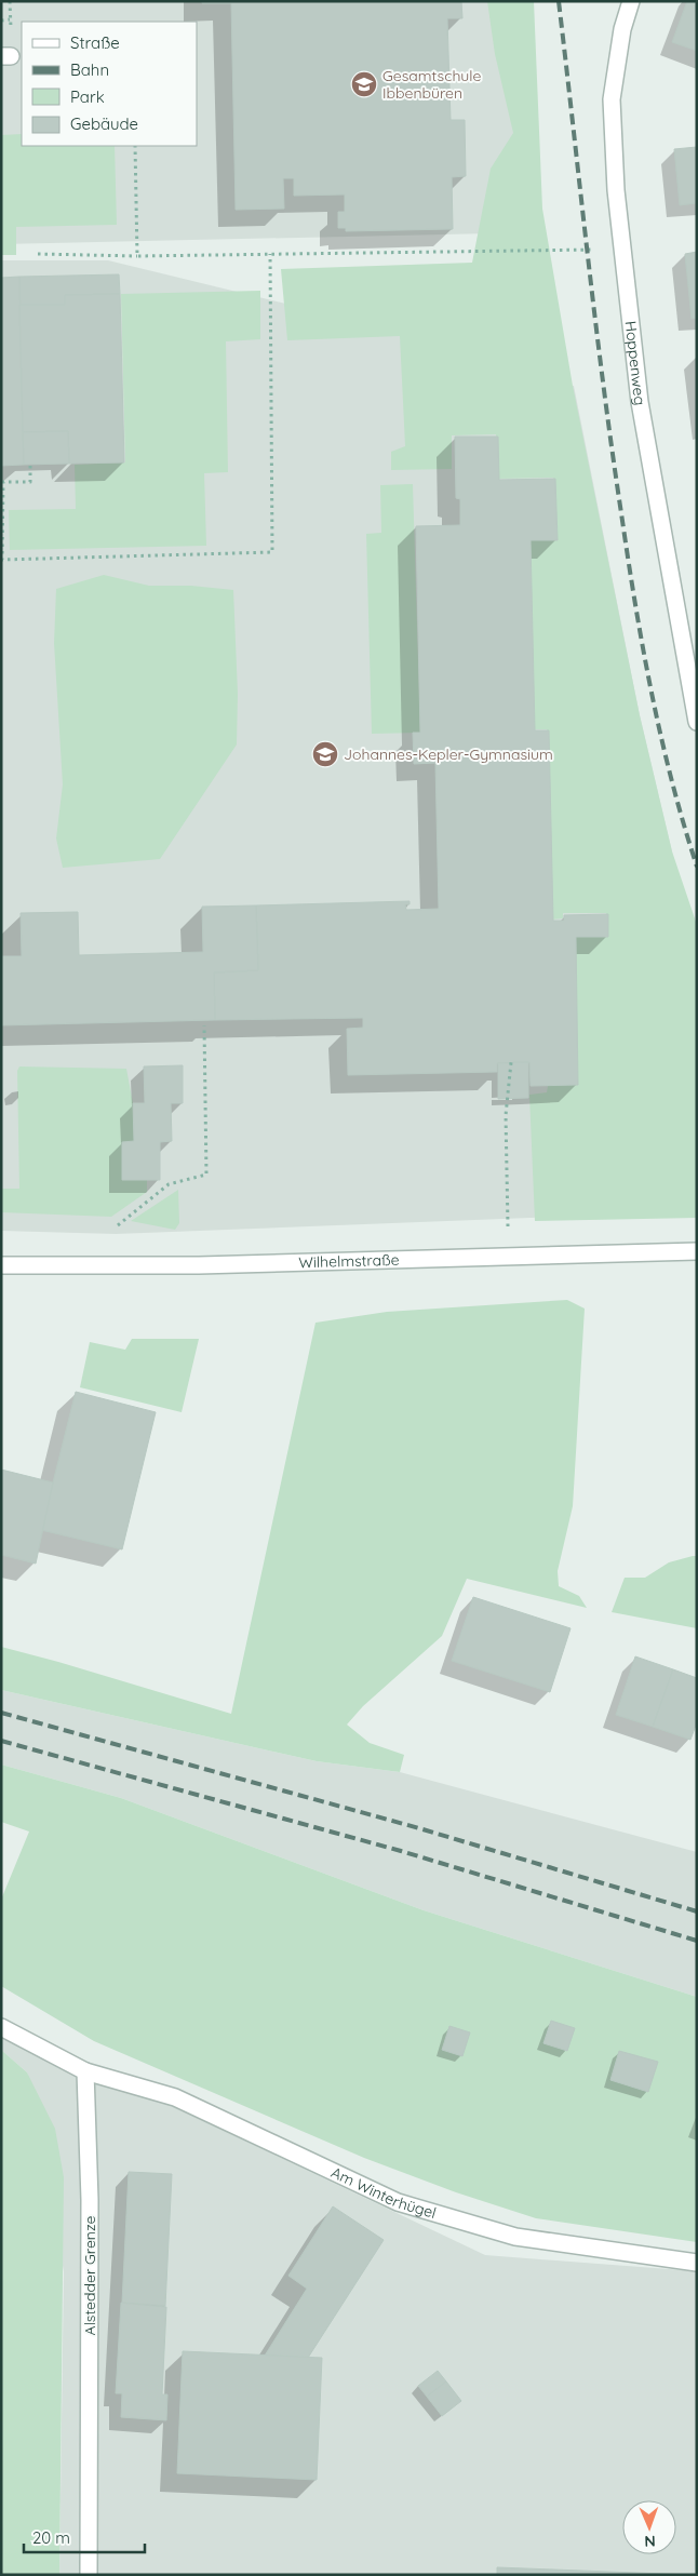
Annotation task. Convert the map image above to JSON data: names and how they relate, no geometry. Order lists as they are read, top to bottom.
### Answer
{
  "streets": {
    "street": [
      "Hoppenweg",
      "Wilhelmstraße",
      "Am Winterhügel",
      "Alstedder Grenze"
    ]
  },
  "crossings": [
    ["Am Winterhügel", "Alstedder Grenze"]
  ],
  "places": {
    "school or university": ["Gesamtschule Ibbenbüren", "Johannes-Kepler-Gymnasium"]
  },
  "legend": [
    "Straße",
    "Bahn",
    "Park",
    "Gebäude"
  ],
  "scale_bar": "20 m",
  "north": "bottom"
}
